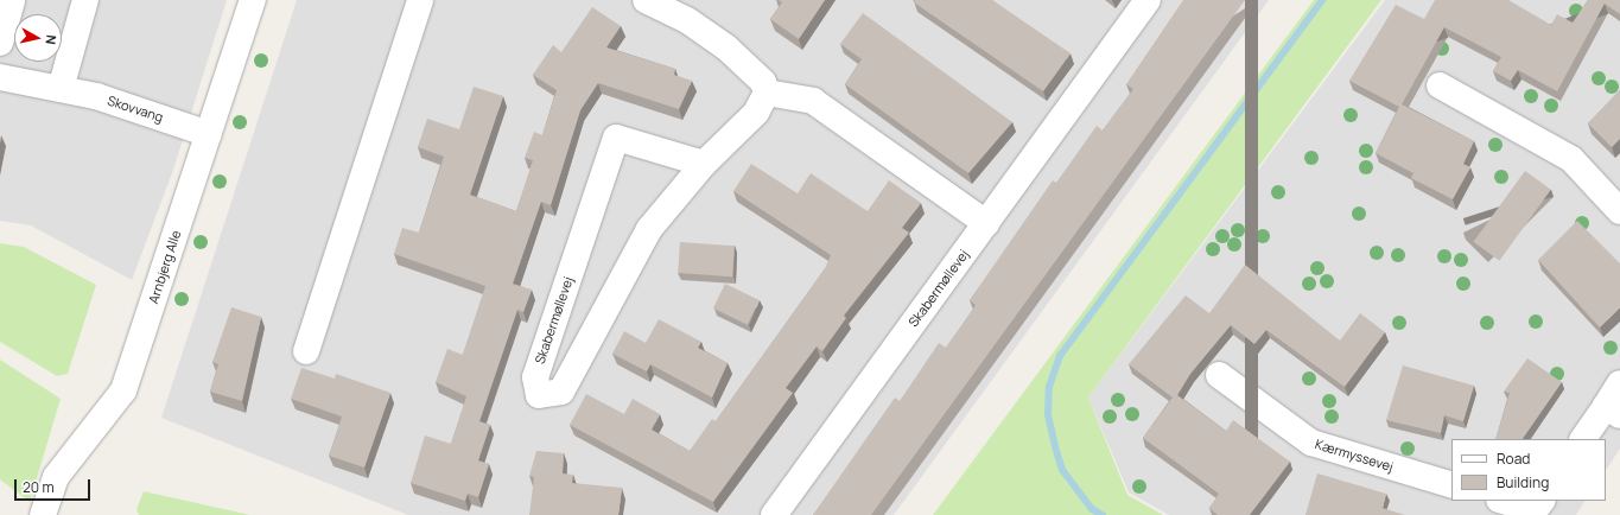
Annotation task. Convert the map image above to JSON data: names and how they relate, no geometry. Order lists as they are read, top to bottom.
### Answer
{
  "streets": {
    "street": [
      "Skovvang",
      "Arnbjerg Alle",
      "Skabermøllevej",
      "Kærmyssevej"
    ]
  },
  "crossings": [
    ["Skovvang", "Arnbjerg Alle"]
  ],
  "legend": ["Road", "Building"],
  "scale_bar": "20 m",
  "north": "right"
}
